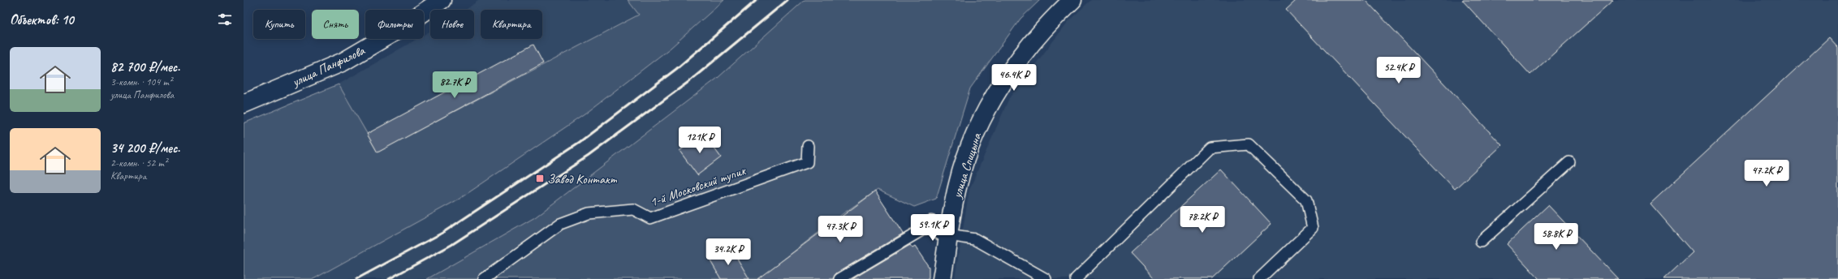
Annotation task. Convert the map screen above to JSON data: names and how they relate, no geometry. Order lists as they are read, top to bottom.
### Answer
{
  "streets": {
    "street": ["улица Панфилова", "улица Спицына"],
    "lane": ["1-й Московский тупик"]
  },
  "places": {
    "transit": ["Завод Контакт"]
  },
  "page": {
    "heading": "Объектов: 10",
    "chip": [
      "Купить",
      "Снять",
      "Фильтры",
      "Новое",
      "Квартира"
    ],
    "list": [
      {
        "name": "82 700 ₽/мес.",
        "note": "3-комн. · 104 m² · улица Панфилова"
      },
      {
        "name": "34 200 ₽/мес.",
        "note": "2-комн. · 52 m² · Квартира"
      }
    ],
    "price": [
      "52.4K ₽",
      "46.4K ₽",
      "82.7K ₽",
      "121K ₽",
      "47.2K ₽",
      "78.2K ₽",
      "59.1K ₽",
      "47.3K ₽",
      "58.8K ₽",
      "34.2K ₽"
    ]
  }
}
